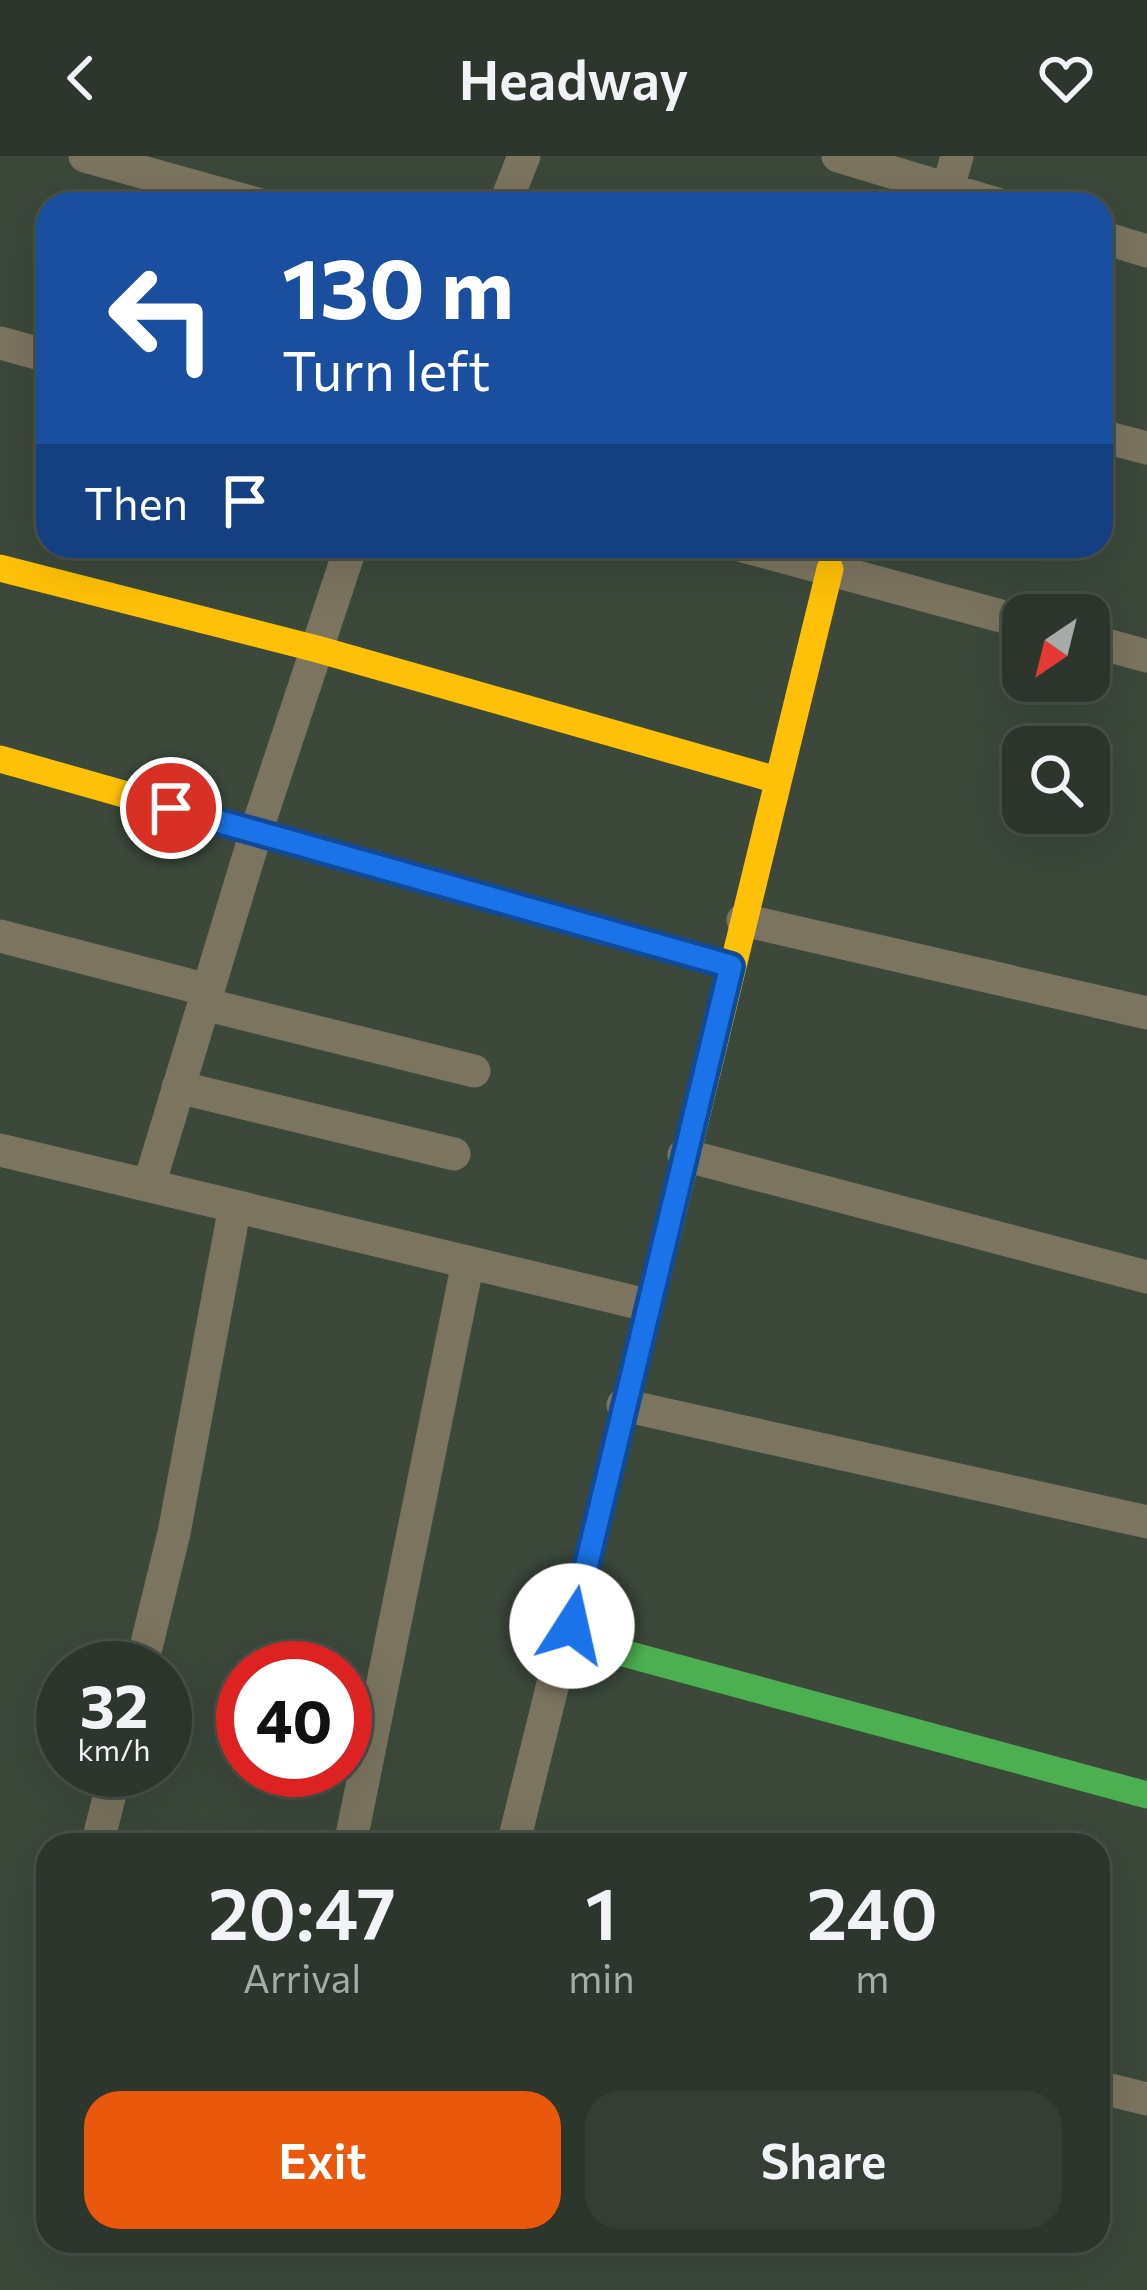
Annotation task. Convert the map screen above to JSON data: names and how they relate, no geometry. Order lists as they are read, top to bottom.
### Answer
{
  "north": "bottom left",
  "page": {
    "header": "Headway",
    "turn": ["130 m", "Turn left"],
    "then": "Then",
    "speed": "32 km/h",
    "limit": "40",
    "eta": [
      "20:47",
      "Arrival",
      "1",
      "min",
      "240",
      "m"
    ],
    "buttons": ["Exit", "Share"]
  }
}
